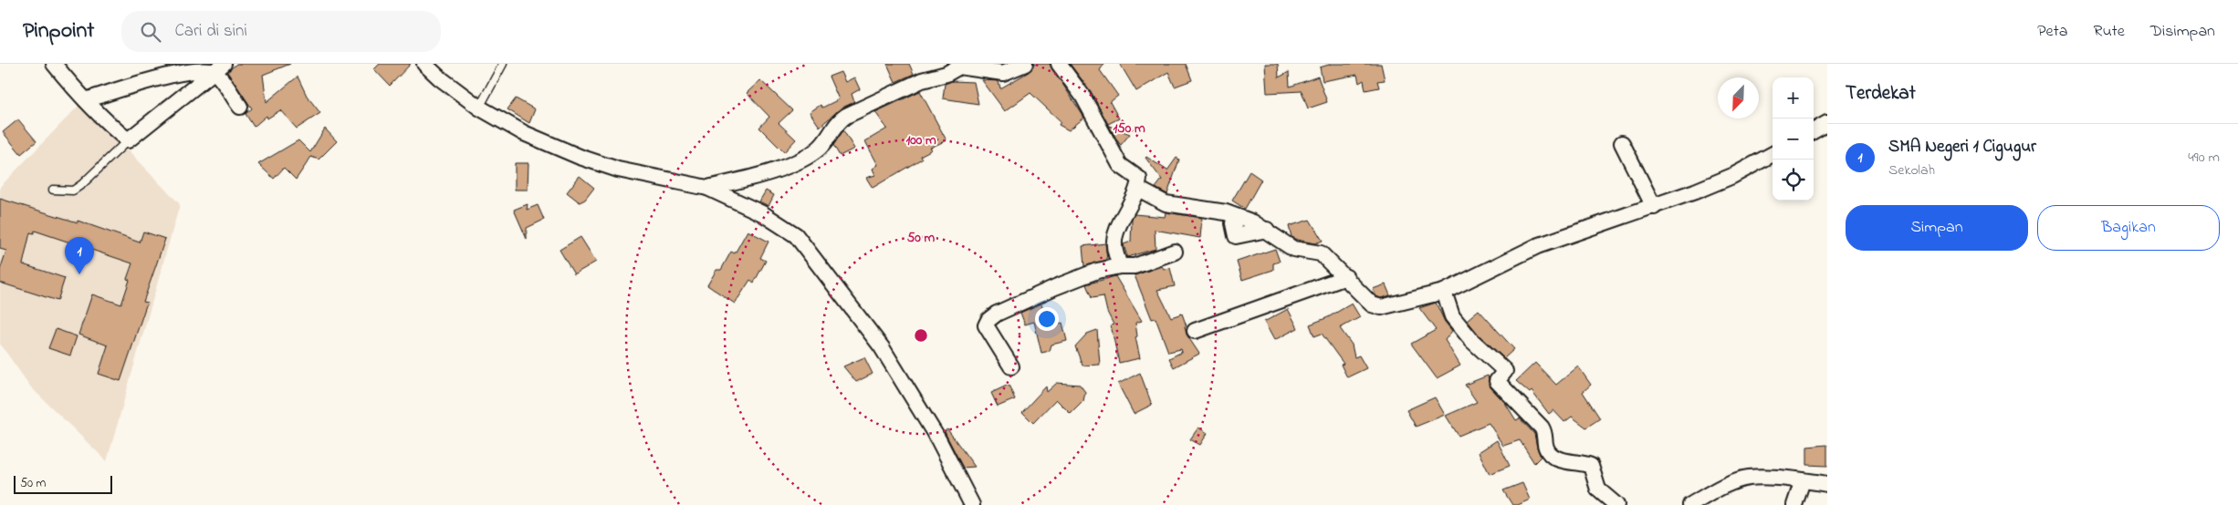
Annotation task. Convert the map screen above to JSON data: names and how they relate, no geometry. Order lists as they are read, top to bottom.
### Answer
{
  "scale_bar": "50 m",
  "north": "bottom left",
  "page": {
    "header": "Pinpoint",
    "search": "Cari di sini",
    "nav": ["Peta", "Rute", "Disimpan"],
    "heading": "Terdekat",
    "map_buttons": ["+", "−"],
    "list": [
      {
        "mark": "1",
        "name": "SMA Negeri 1 Cigugur",
        "note": "Sekolah",
        "value": "490 m"
      }
    ],
    "buttons": ["Simpan", "Bagikan"],
    "pins": "1",
    "scale": "50 m"
  },
  "rings": ["150 m", "100 m", "50 m"]
}
